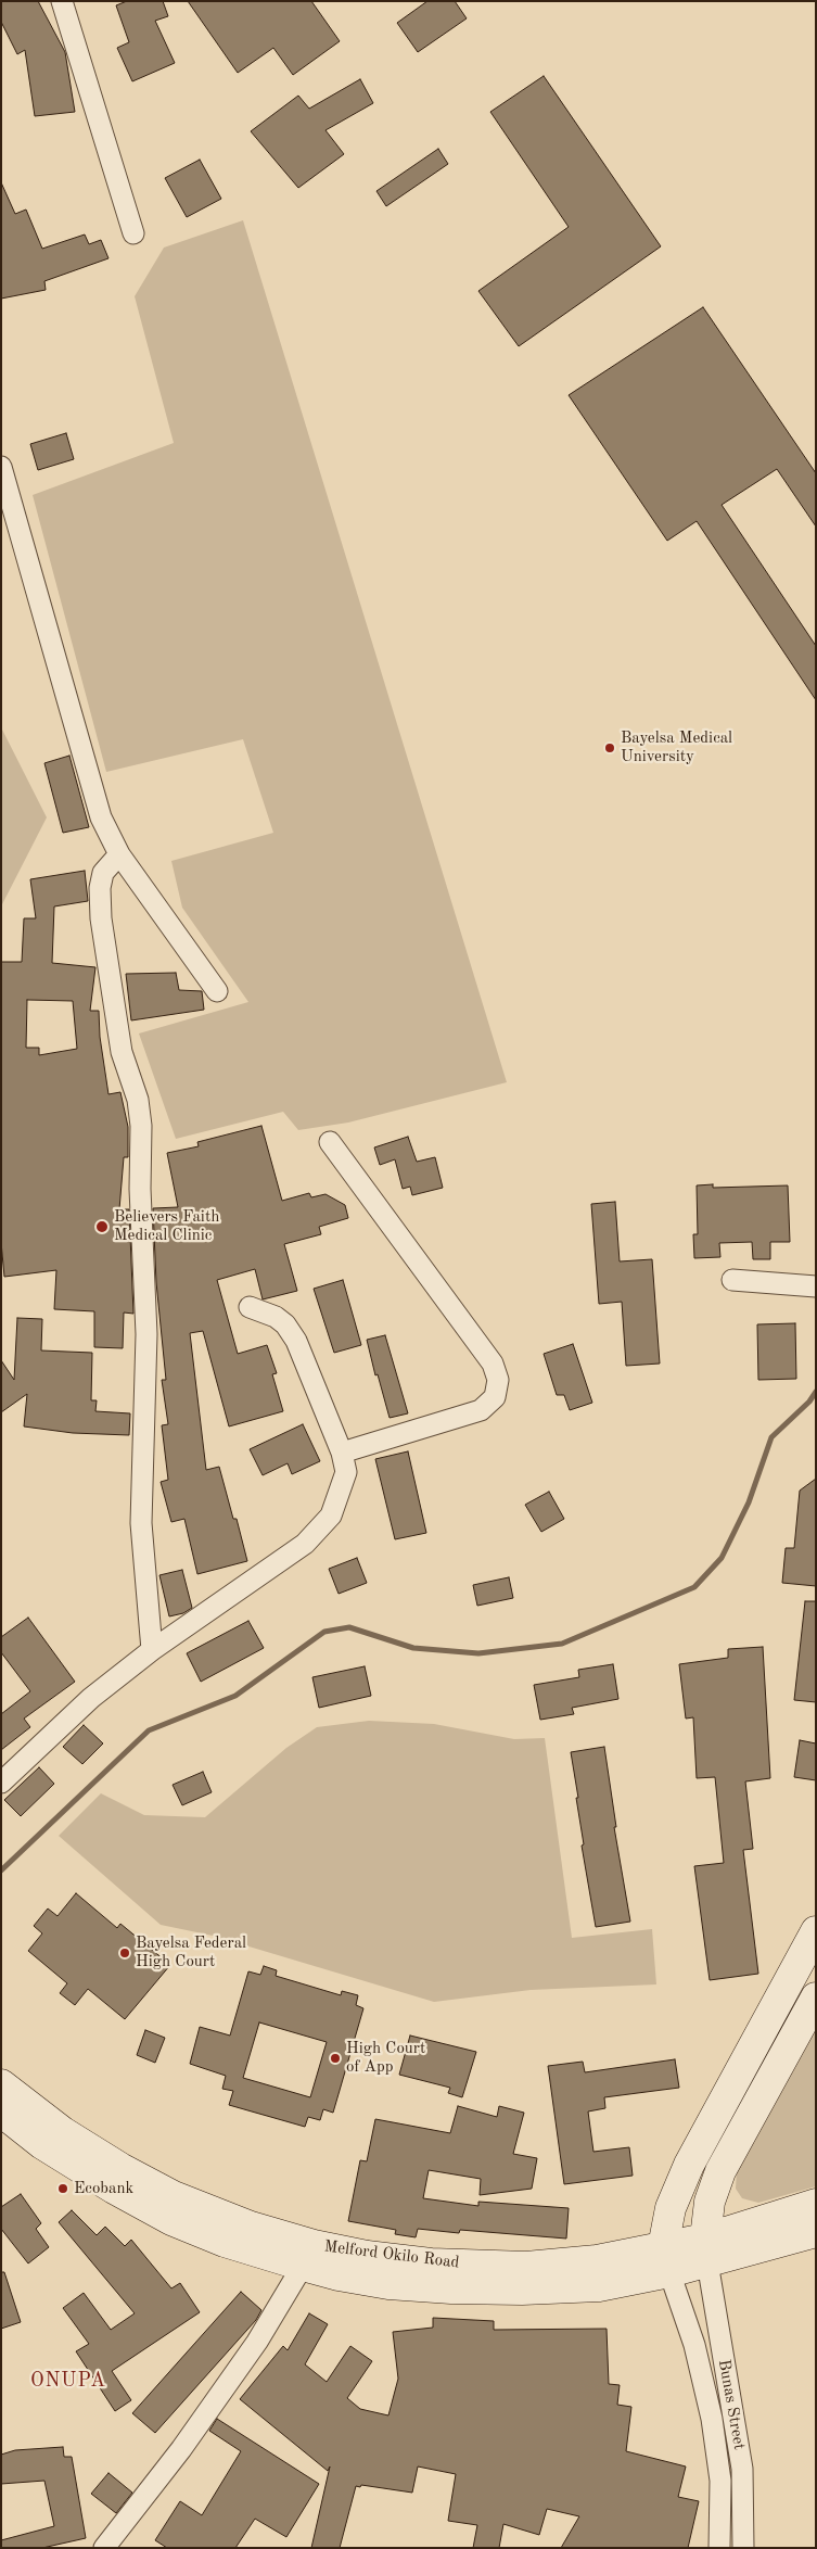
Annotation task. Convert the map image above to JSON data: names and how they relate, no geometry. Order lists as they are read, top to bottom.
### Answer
{
  "streets": {
    "main road": ["Melford Okilo Road"],
    "street": ["Bunas Street"]
  },
  "crossings": [
    ["Melford Okilo Road", "Bunas Street"]
  ],
  "districts": ["ONUPA"],
  "places": [
    "Bayelsa Medical University",
    "Believers Faith Medical Clinic",
    "Bayelsa Federal High Court",
    "High Court of App",
    "Ecobank"
  ]
}
